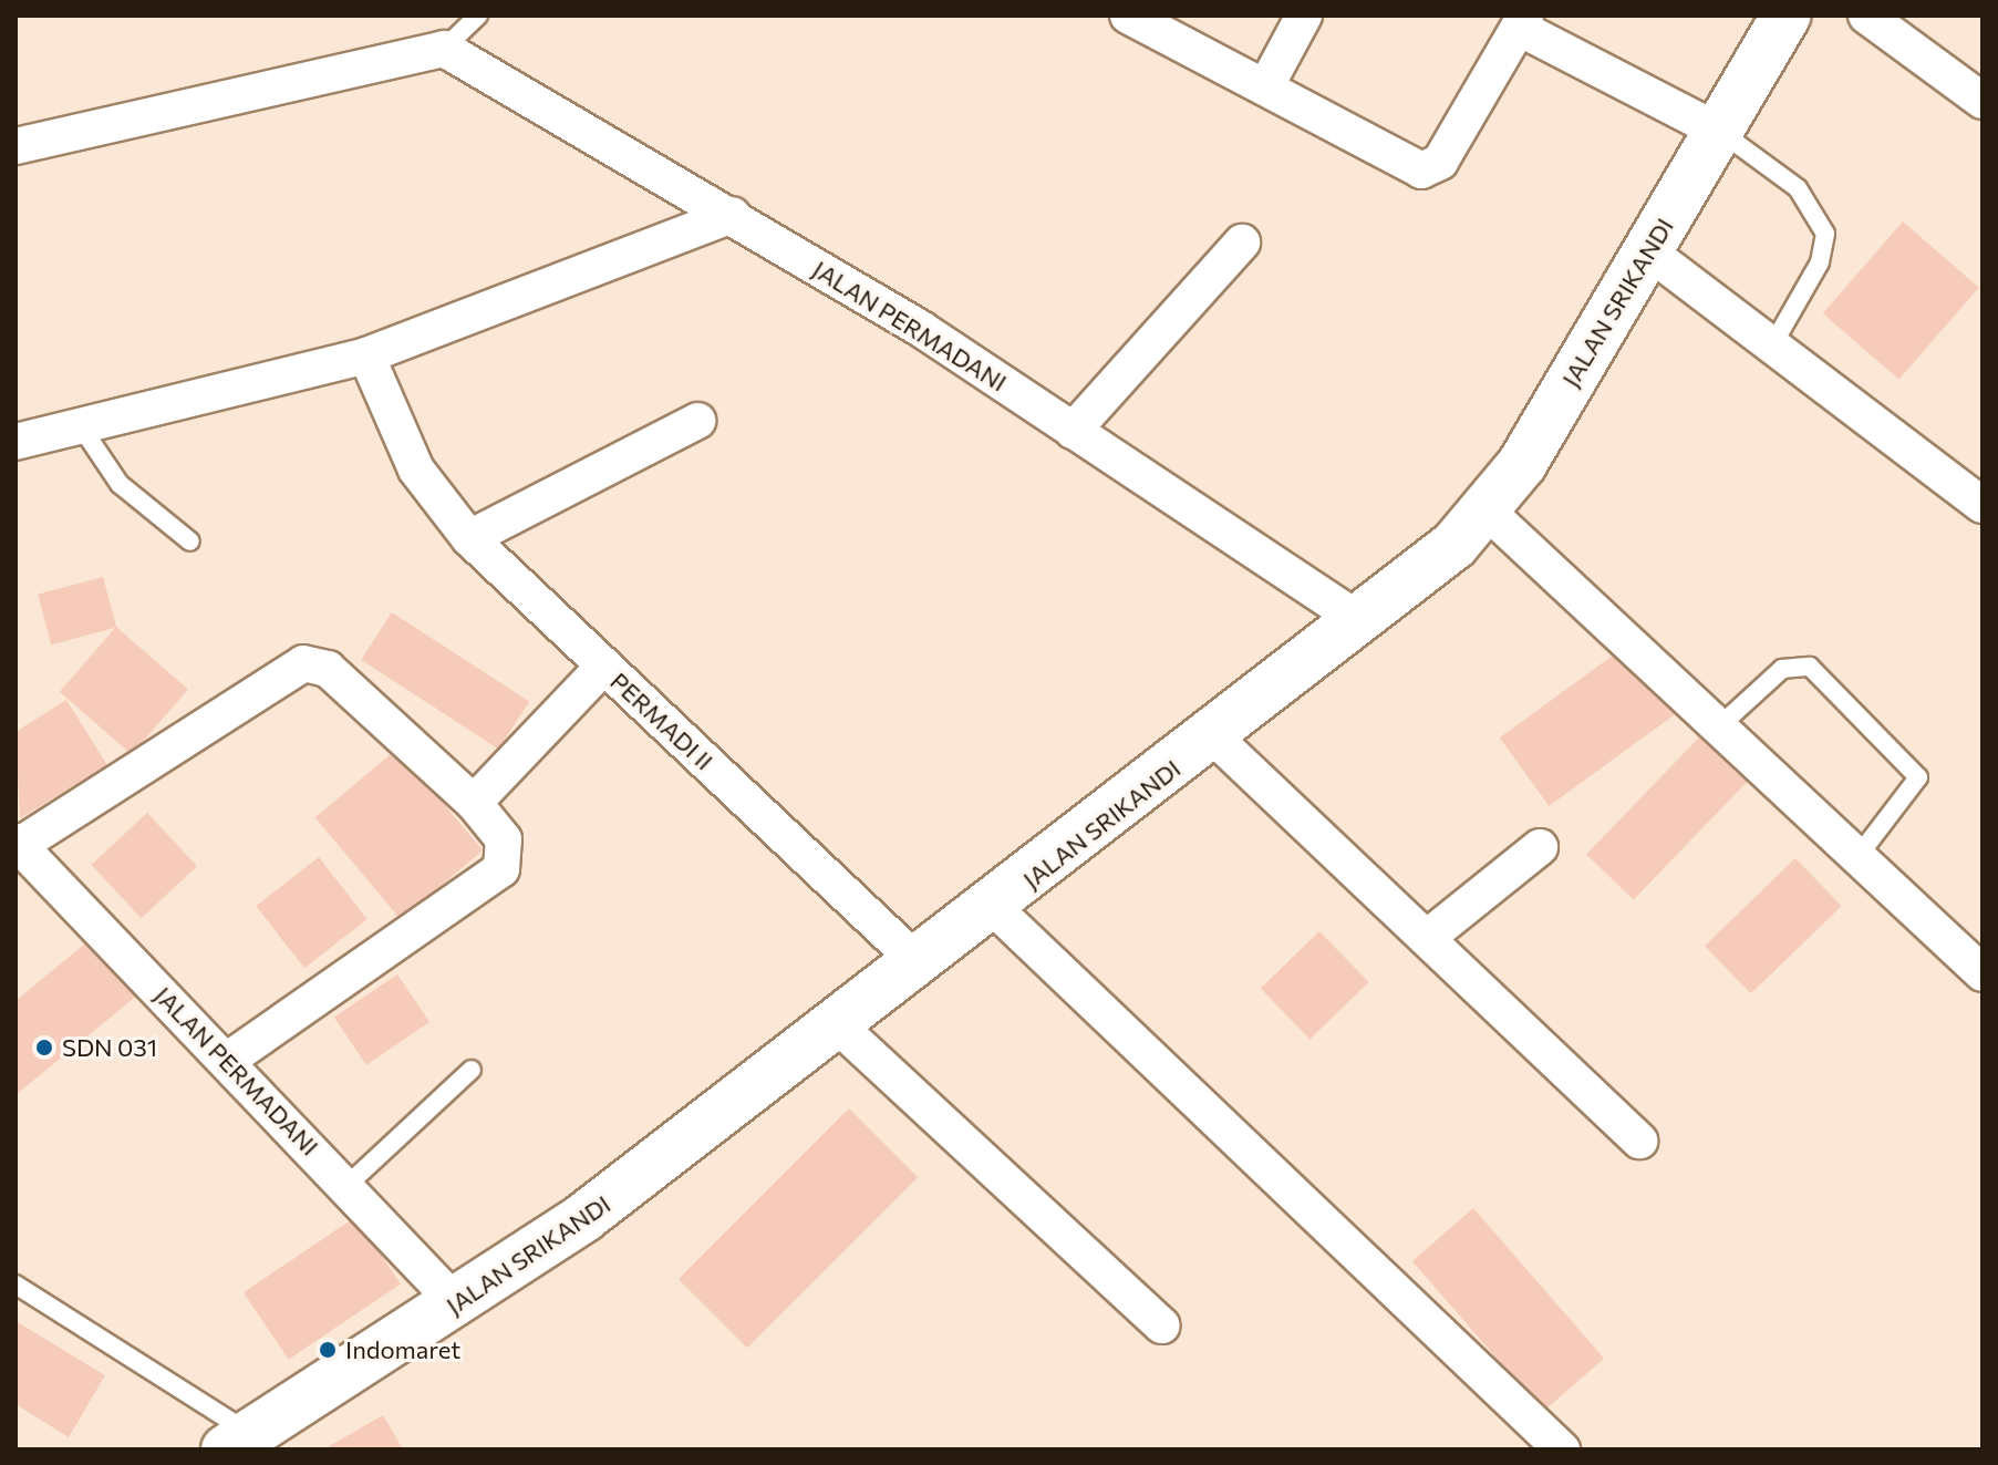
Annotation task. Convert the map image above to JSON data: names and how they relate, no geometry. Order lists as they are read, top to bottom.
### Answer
{
  "streets": {
    "main road": ["JALAN SRIKANDI"],
    "street": ["JALAN PERMADANI", "PERMADI II"]
  },
  "crossings": [
    ["JALAN SRIKANDI", "JALAN PERMADANI"],
    ["JALAN SRIKANDI", "PERMADI II"]
  ],
  "places": ["SDN 031", "Indomaret"]
}
